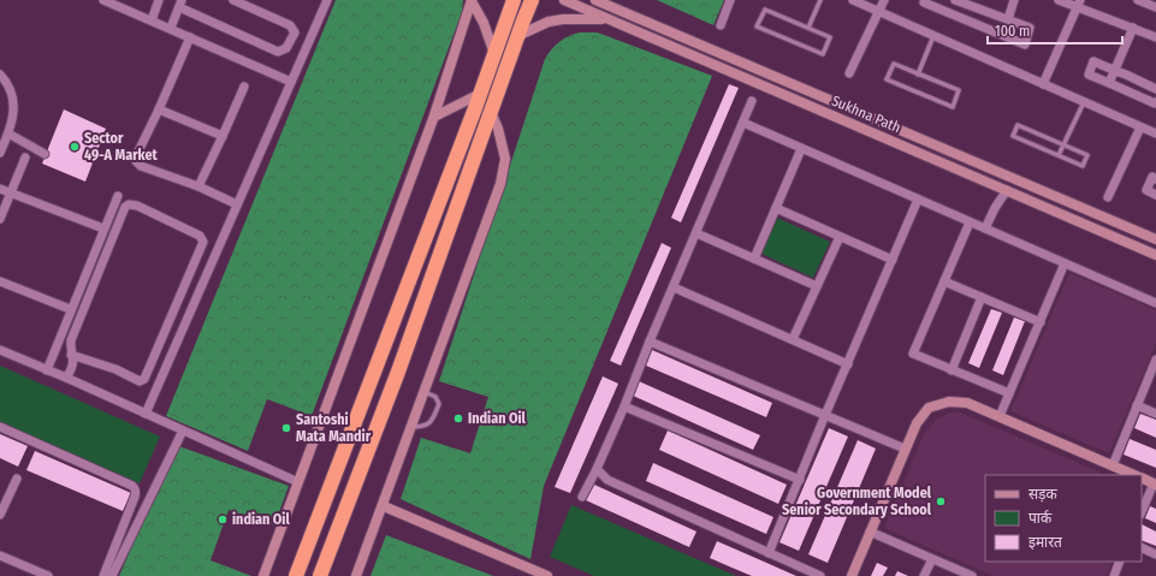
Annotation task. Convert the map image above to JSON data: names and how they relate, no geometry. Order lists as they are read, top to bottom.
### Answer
{
  "streets": {
    "street": ["Sukhna Path"]
  },
  "places": [
    "Sector 49-A Market",
    "Indian Oil",
    "Santoshi Mata Mandir",
    "Government Model Senior Secondary School",
    "indian Oil"
  ],
  "legend": ["सड़क", "पार्क", "इमारत"],
  "scale_bar": "100 m"
}
